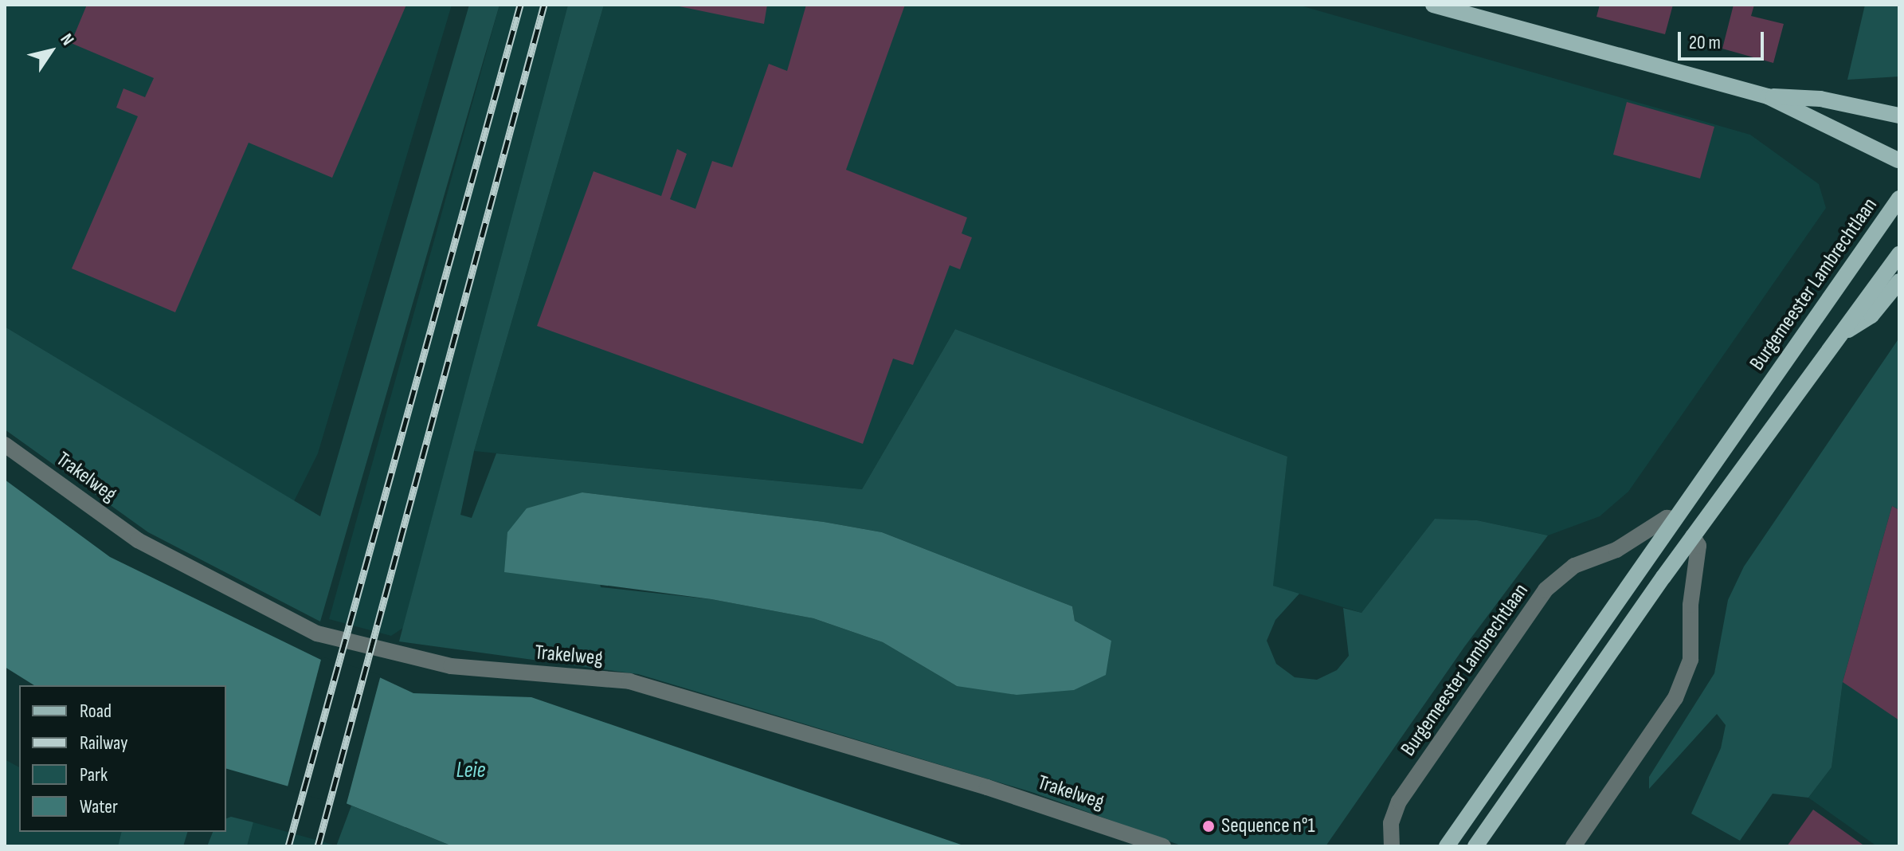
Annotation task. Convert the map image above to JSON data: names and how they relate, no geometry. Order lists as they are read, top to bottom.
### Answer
{
  "streets": {
    "main road": ["Burgemeester Lambrechtlaan"],
    "street": ["Trakelweg"]
  },
  "water": ["Leie"],
  "places": ["Sequence n°1"],
  "legend": [
    "Road",
    "Railway",
    "Park",
    "Water"
  ],
  "scale_bar": "20 m",
  "north": "top right"
}
